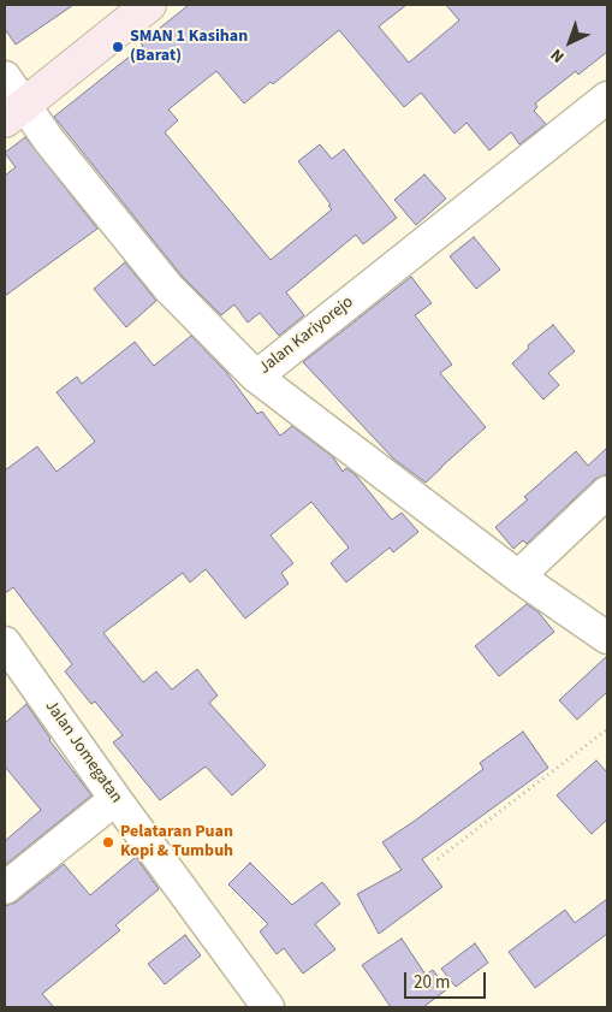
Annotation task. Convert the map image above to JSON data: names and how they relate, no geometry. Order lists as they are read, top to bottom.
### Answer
{
  "streets": {
    "street": ["Jalan Kariyorejo", "Jalan Jomegatan"]
  },
  "places": ["SMAN 1 Kasihan (Barat)", "Pelataran Puan Kopi & Tumbuh"],
  "scale_bar": "20 m",
  "north": "bottom left"
}
